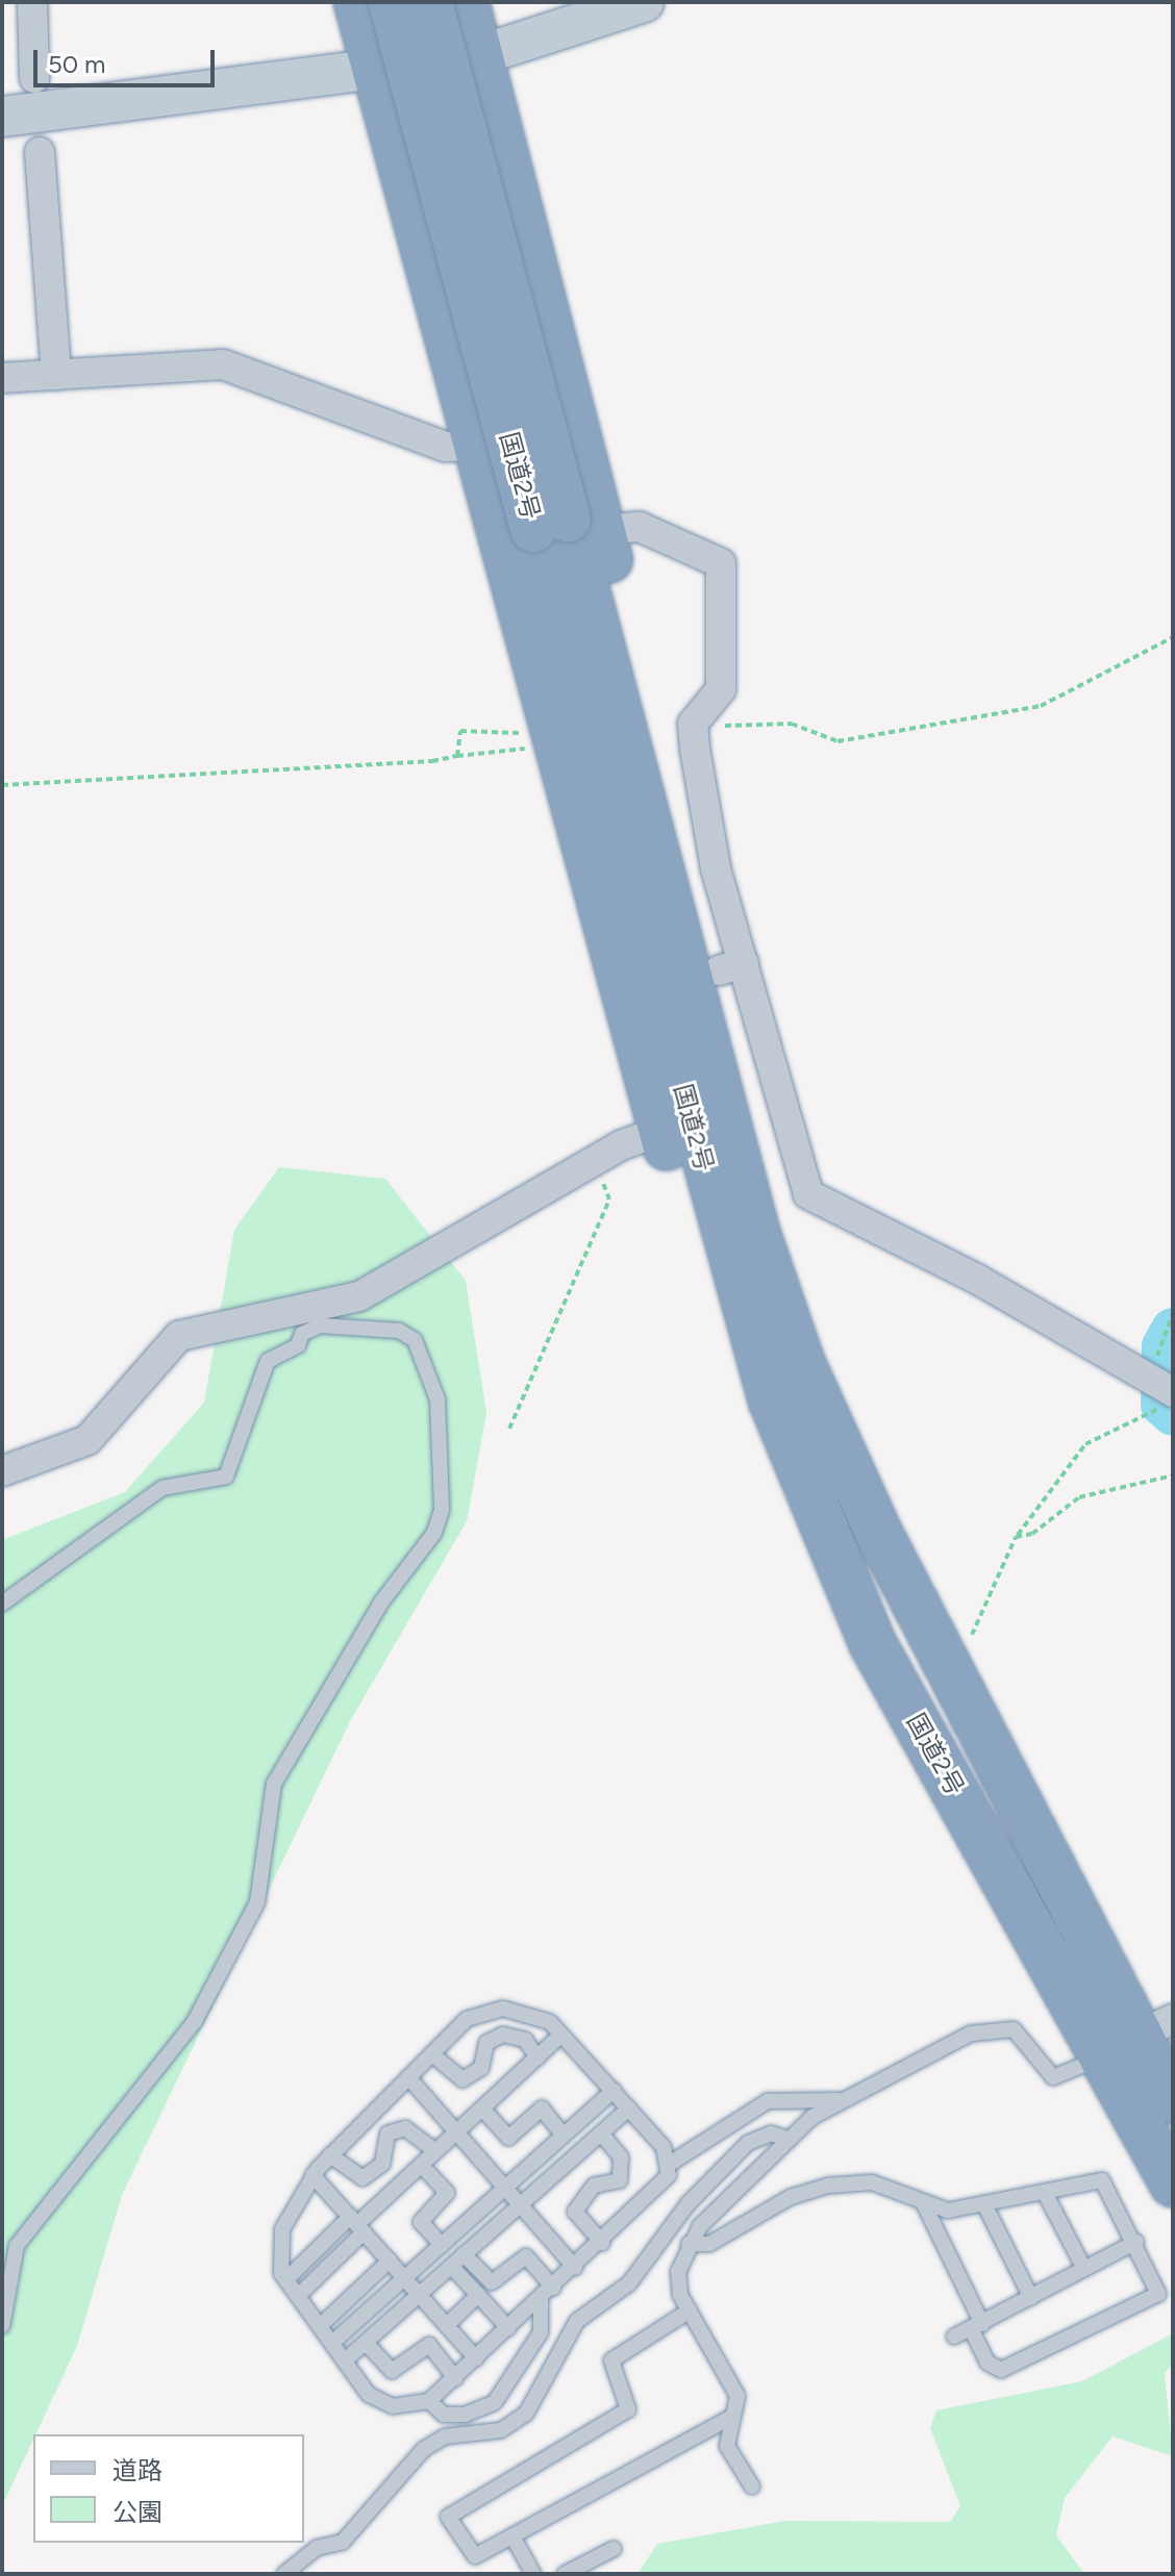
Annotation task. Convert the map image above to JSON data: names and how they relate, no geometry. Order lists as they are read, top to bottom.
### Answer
{
  "streets": {
    "highway": ["国道2号"]
  },
  "legend": ["道路", "公園"],
  "scale_bar": "50 m"
}
